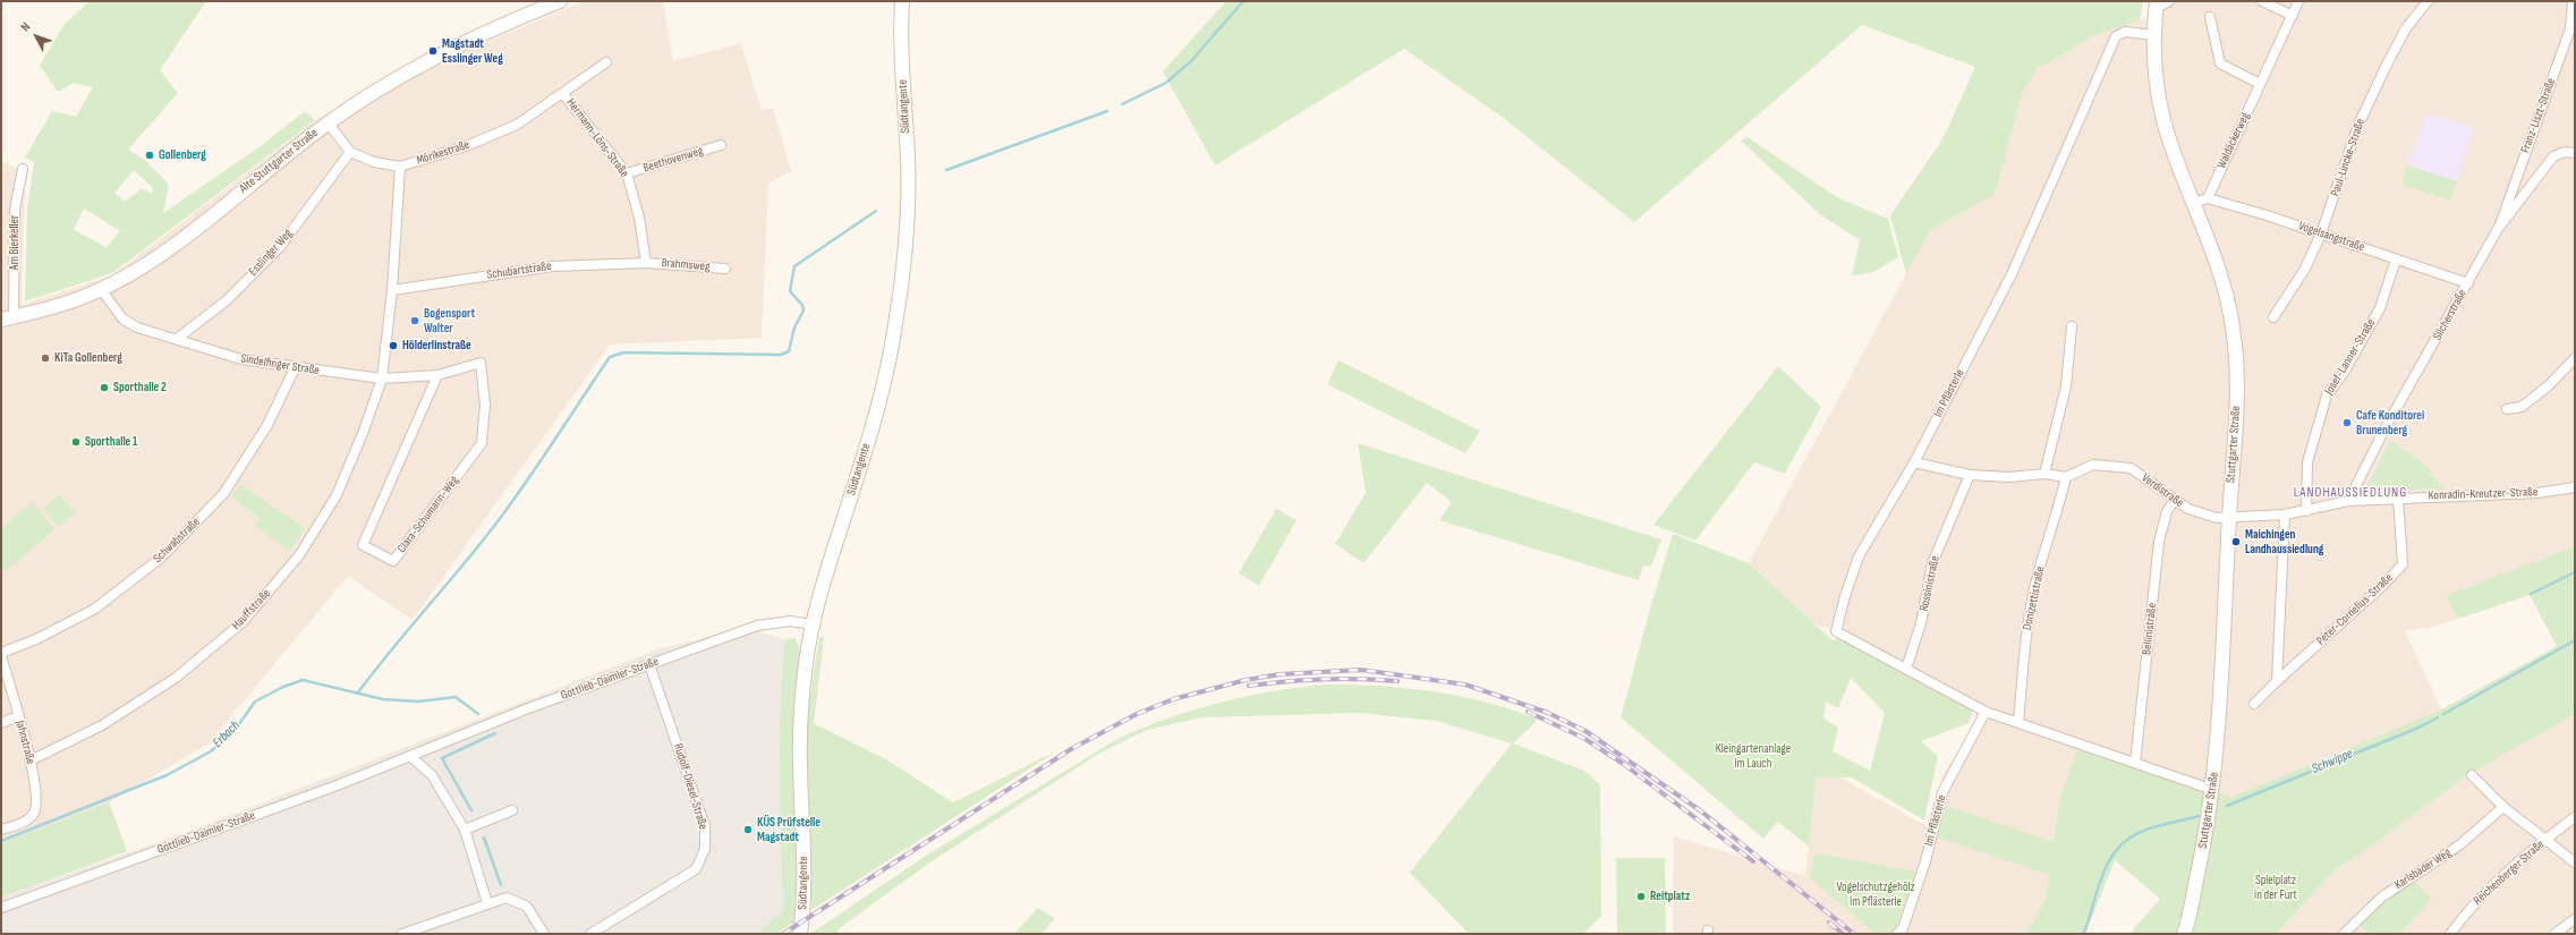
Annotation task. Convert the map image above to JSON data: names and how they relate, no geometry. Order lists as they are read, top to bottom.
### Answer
{
  "streets": {
    "main road": ["Südtangente", "Alte Stuttgarter Straße", "Stuttgarter Straße"],
    "street": [
      "Franz-Liszt-Straße",
      "Hermann-Löns-Straße",
      "Waldäckerweg",
      "Mörikestraße",
      "Paul-Lincke-Straße",
      "Beethovenweg",
      "Vogelsangstraße",
      "Am Bierkeller",
      "Esslinger Weg",
      "Brahmsweg",
      "Schubartstraße",
      "Silcherstraße",
      "Josef-Lanner-Straße",
      "Sindelfinger Straße",
      "Im Pflästerle",
      "Verdistraße",
      "Konradin-Kreutzer-Straße",
      "Clara-Schumann-Weg",
      "Schwabstraße",
      "Rossinistraße",
      "Donizettistraße",
      "Hauffstraße",
      "Peter-Cornelius-Straße",
      "Bellinistraße",
      "Gottlieb-Daimler-Straße",
      "Jahnstraße",
      "Rudolf-Diesel-Straße",
      "Karlsbader Weg",
      "Reichenberger Straße"
    ]
  },
  "crossings": [
    ["Südtangente", "Gottlieb-Daimler-Straße"],
    ["Franz-Liszt-Straße", "Silcherstraße"],
    ["Hermann-Löns-Straße", "Mörikestraße"],
    ["Hermann-Löns-Straße", "Beethovenweg"],
    ["Hermann-Löns-Straße", "Brahmsweg"],
    ["Hermann-Löns-Straße", "Schubartstraße"],
    ["Waldäckerweg", "Vogelsangstraße"],
    ["Mörikestraße", "Alte Stuttgarter Straße"],
    ["Mörikestraße", "Esslinger Weg"],
    ["Paul-Lincke-Straße", "Vogelsangstraße"],
    ["Alte Stuttgarter Straße", "Am Bierkeller"],
    ["Alte Stuttgarter Straße", "Sindelfinger Straße"],
    ["Vogelsangstraße", "Silcherstraße"],
    ["Vogelsangstraße", "Josef-Lanner-Straße"],
    ["Esslinger Weg", "Sindelfinger Straße"],
    ["Brahmsweg", "Schubartstraße"],
    ["Silcherstraße", "Konradin-Kreutzer-Straße"],
    ["Josef-Lanner-Straße", "Konradin-Kreutzer-Straße"],
    ["Sindelfinger Straße", "Clara-Schumann-Weg"],
    ["Sindelfinger Straße", "Schwabstraße"],
    ["Sindelfinger Straße", "Hauffstraße"],
    ["Im Pflästerle", "Stuttgarter Straße"],
    ["Im Pflästerle", "Rossinistraße"],
    ["Im Pflästerle", "Donizettistraße"],
    ["Im Pflästerle", "Bellinistraße"],
    ["Stuttgarter Straße", "Verdistraße"],
    ["Stuttgarter Straße", "Konradin-Kreutzer-Straße"],
    ["Verdistraße", "Konradin-Kreutzer-Straße"],
    ["Verdistraße", "Donizettistraße"],
    ["Verdistraße", "Bellinistraße"],
    ["Konradin-Kreutzer-Straße", "Peter-Cornelius-Straße"],
    ["Hauffstraße", "Jahnstraße"],
    ["Gottlieb-Daimler-Straße", "Rudolf-Diesel-Straße"]
  ],
  "districts": ["LANDHAUSSIEDLUNG"],
  "water": ["Erbach", "Schwippe"],
  "parks": ["Kleingartenanlage im Lauch", "Spielplatz in der Furt", "Vogelschutzgehölz Im Pflästerle"],
  "places": [
    "Magstadt Esslinger Weg",
    "Gollenberg",
    "Bogensport Walter",
    "Hölderlinstraße",
    "KiTa Gollenberg",
    "Sporthalle 2",
    "Cafe Konditorei Brunenberg",
    "Sporthalle 1",
    "Maichingen Landhaussiedlung",
    "KÜS Prüfstelle Magstadt",
    "Reitplatz"
  ],
  "north": "top left"
}
